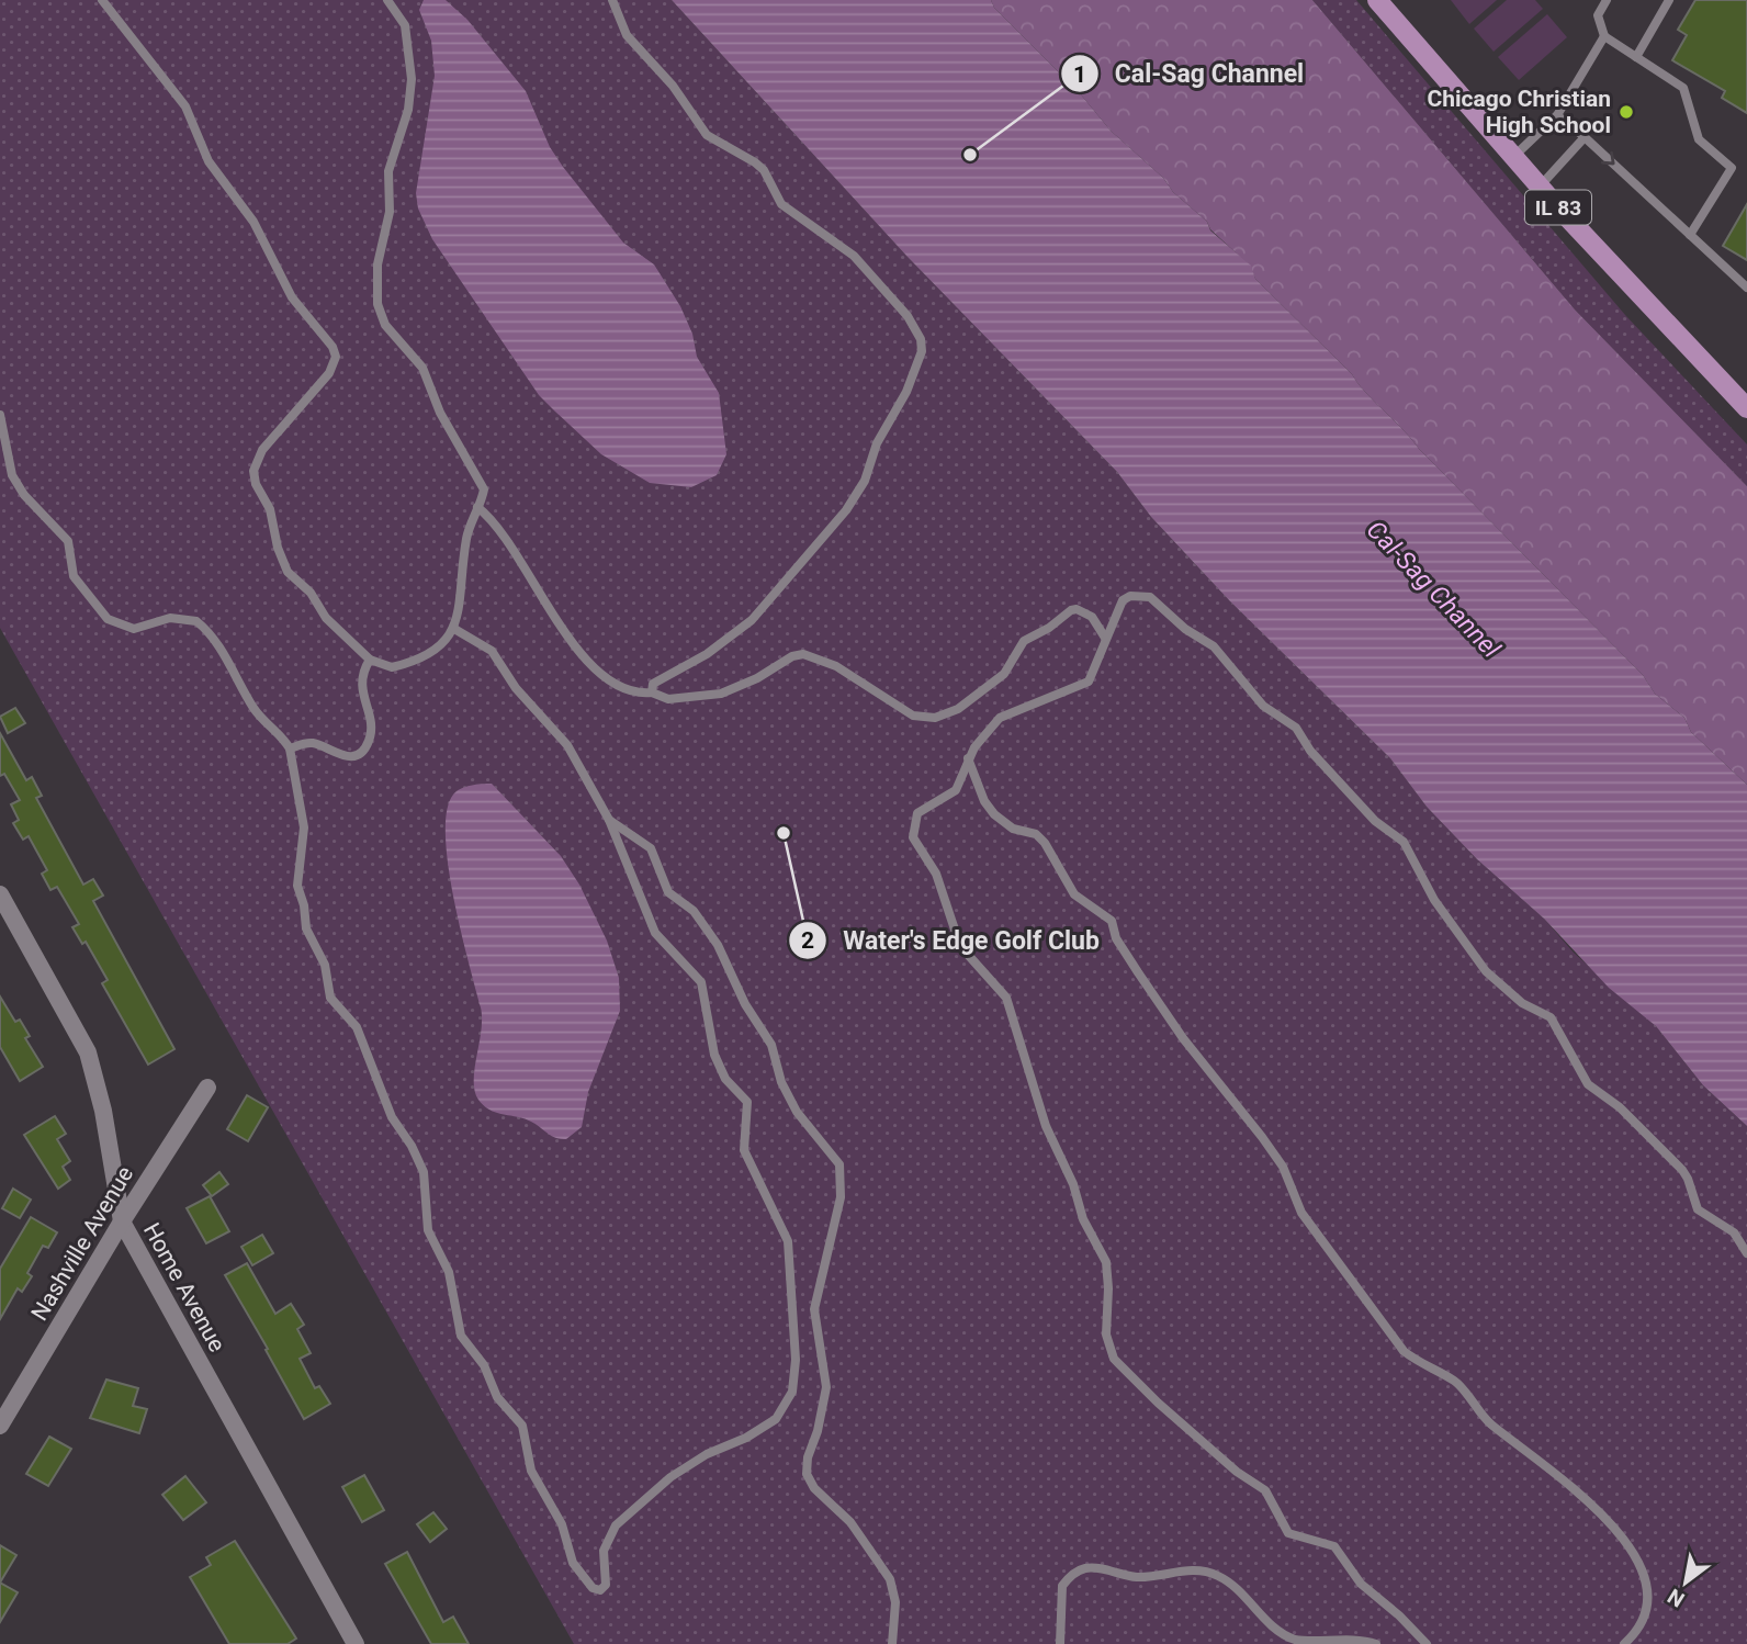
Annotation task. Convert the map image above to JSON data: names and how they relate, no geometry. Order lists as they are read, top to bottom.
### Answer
{
  "streets": {
    "main road": ["IL 83"],
    "street": ["Nashville Avenue", "Home Avenue"]
  },
  "crossings": [
    ["Nashville Avenue", "Home Avenue"]
  ],
  "water": ["Cal-Sag Channel"],
  "places": ["Chicago Christian High School", "Cal-Sag Channel", "Water's Edge Golf Club"],
  "north": "bottom left"
}
